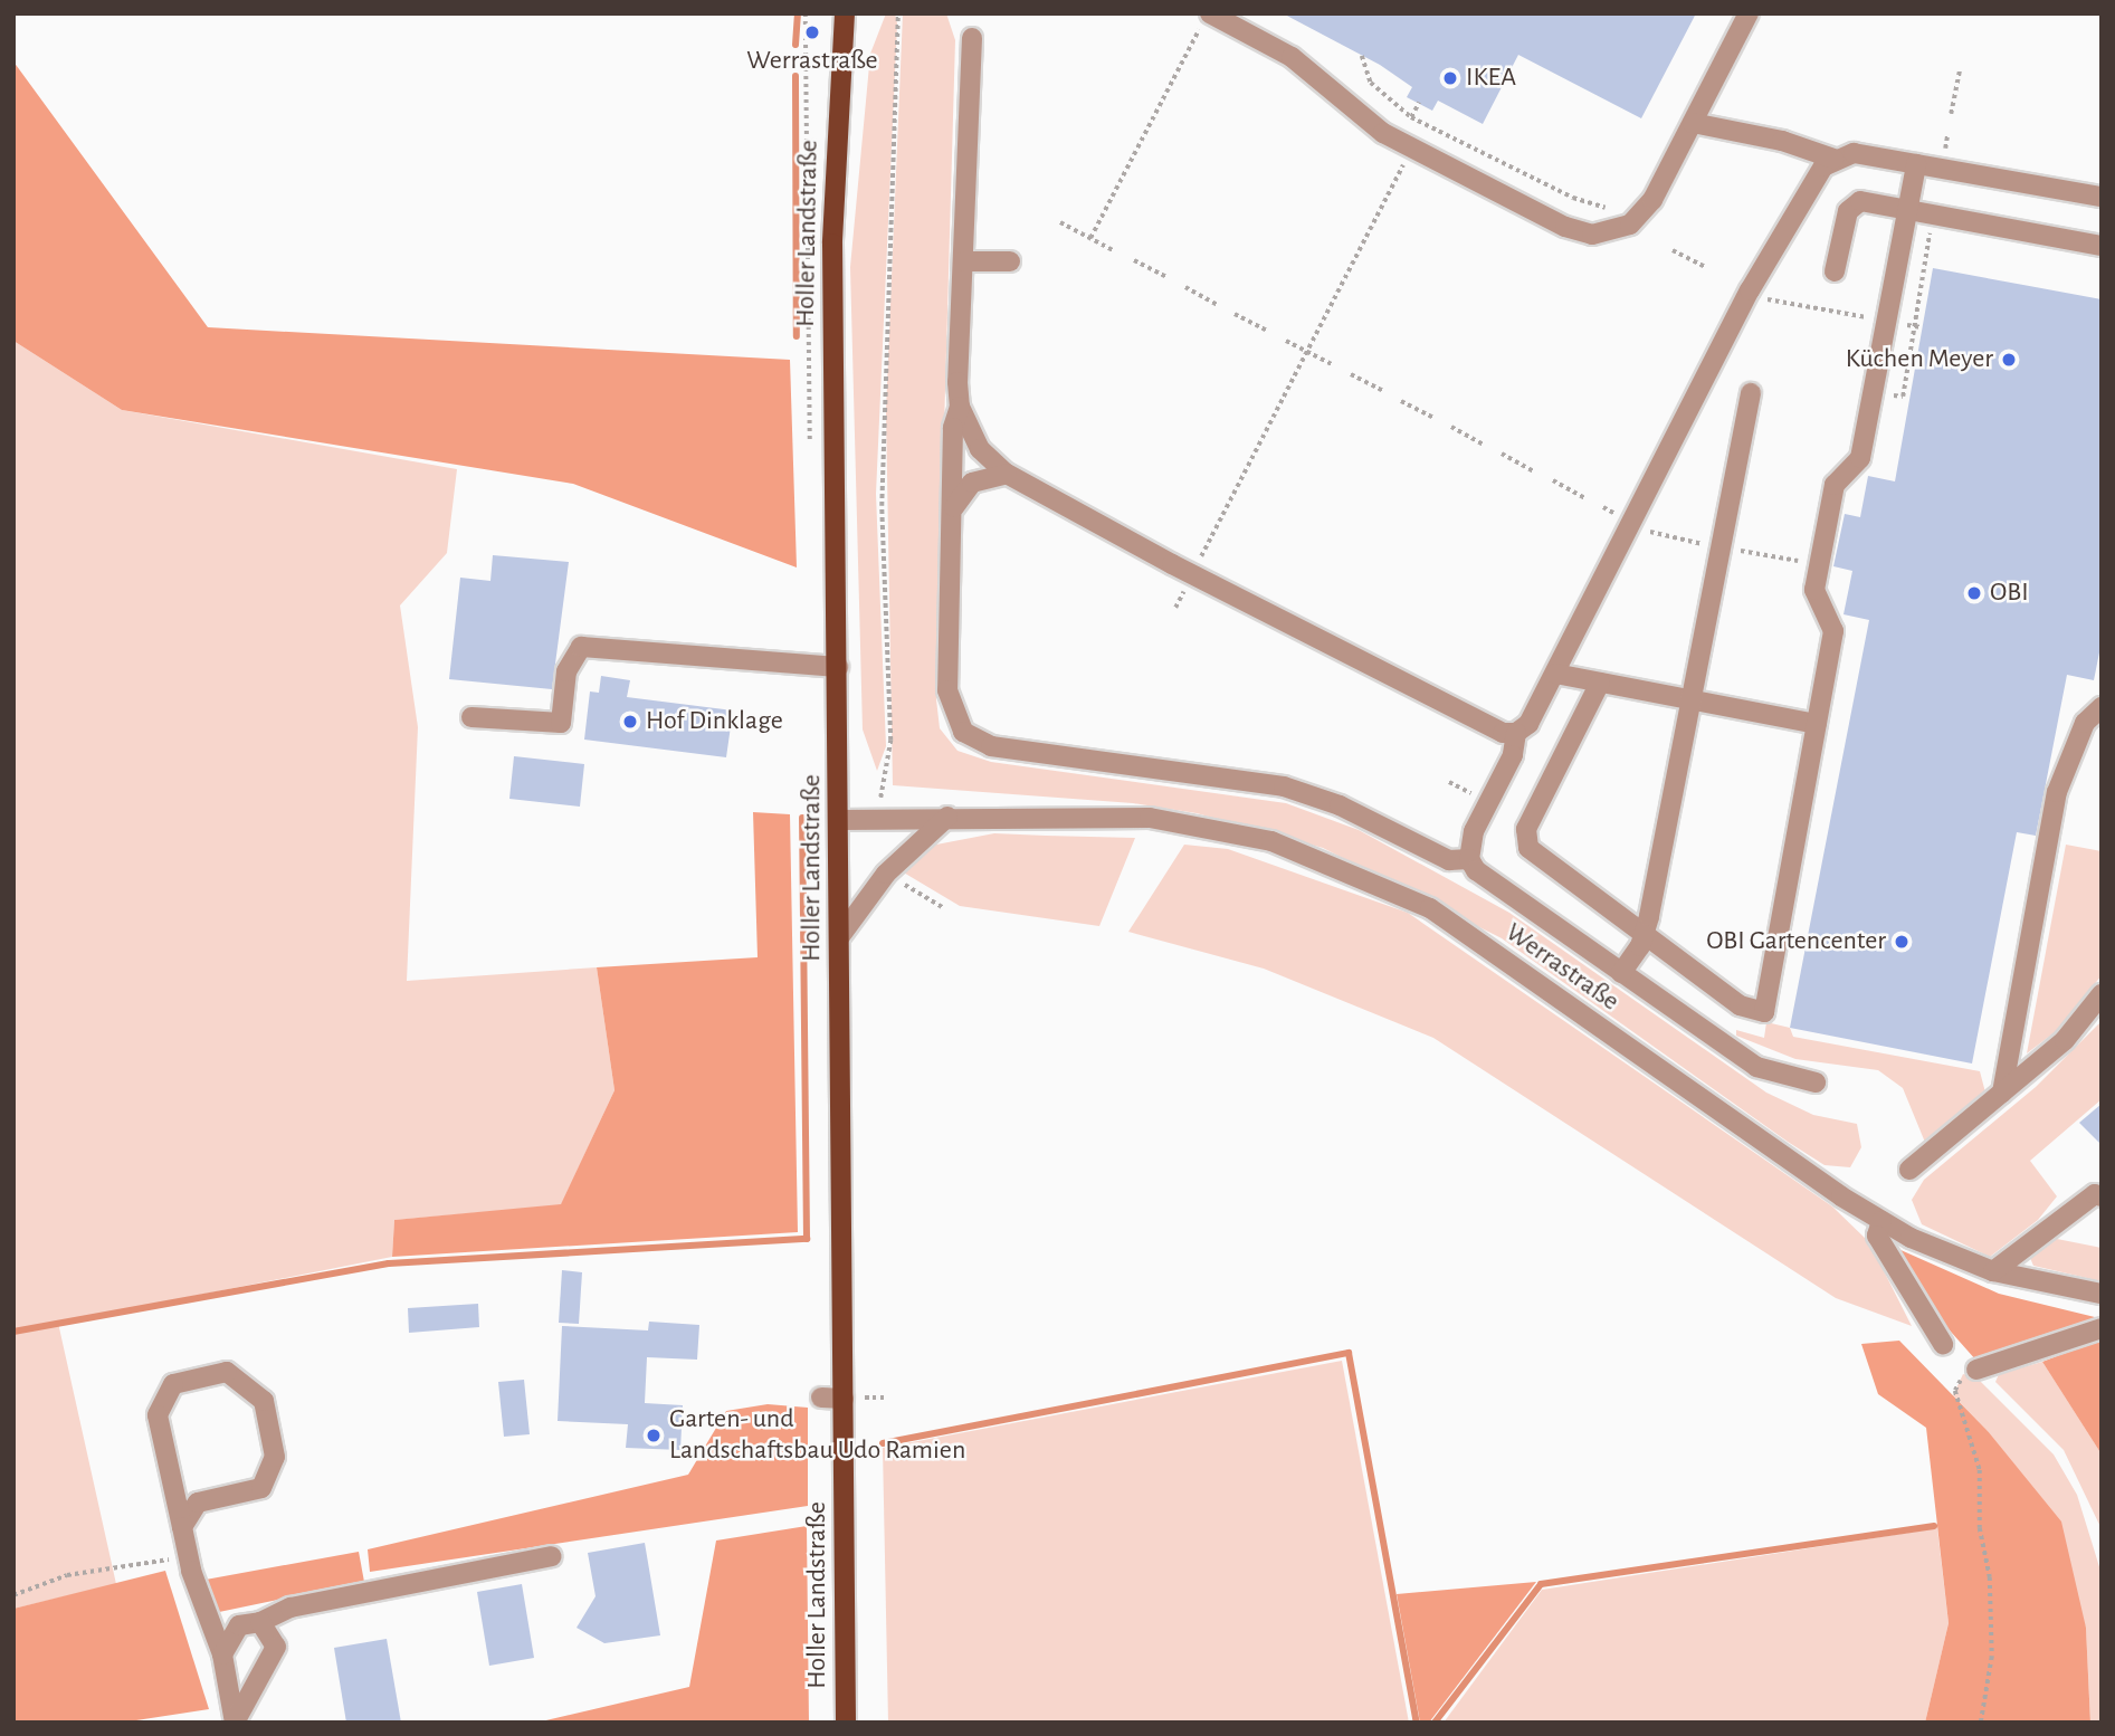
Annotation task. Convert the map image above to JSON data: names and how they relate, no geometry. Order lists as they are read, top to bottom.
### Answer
{
  "streets": {
    "main road": ["Holler Landstraße"],
    "street": ["Werrastraße"]
  },
  "crossings": [
    ["Holler Landstraße", "Werrastraße"]
  ],
  "places": [
    "Werrastraße",
    "IKEA",
    "Küchen Meyer",
    "OBI",
    "Hof Dinklage",
    "OBI Gartencenter",
    "Garten- und Landschaftsbau Udo Ramien"
  ]
}
